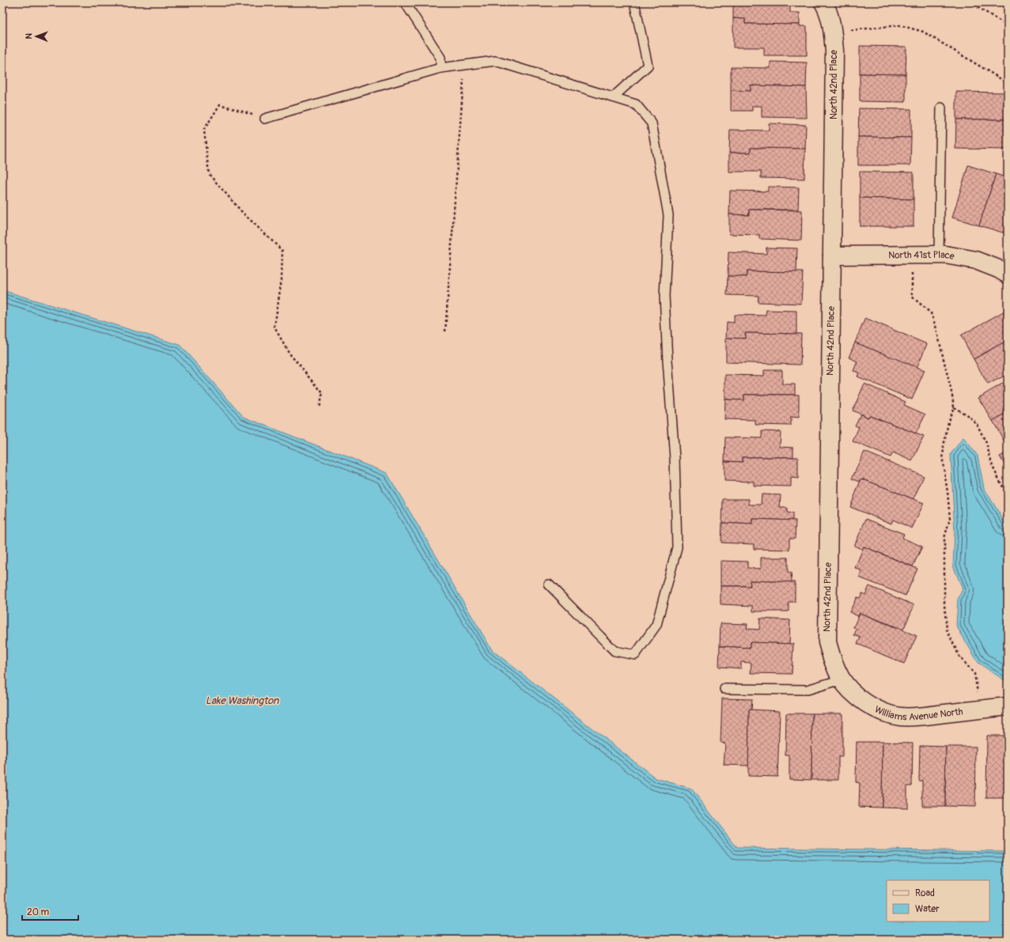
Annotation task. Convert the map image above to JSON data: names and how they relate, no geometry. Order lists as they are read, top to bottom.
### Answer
{
  "streets": {
    "street": ["North 42nd Place", "North 41st Place", "Williams Avenue North"]
  },
  "crossings": [
    ["North 42nd Place", "North 41st Place"],
    ["North 42nd Place", "Williams Avenue North"]
  ],
  "water": ["Lake Washington"],
  "legend": ["Road", "Water"],
  "scale_bar": "20 m",
  "north": "left"
}
